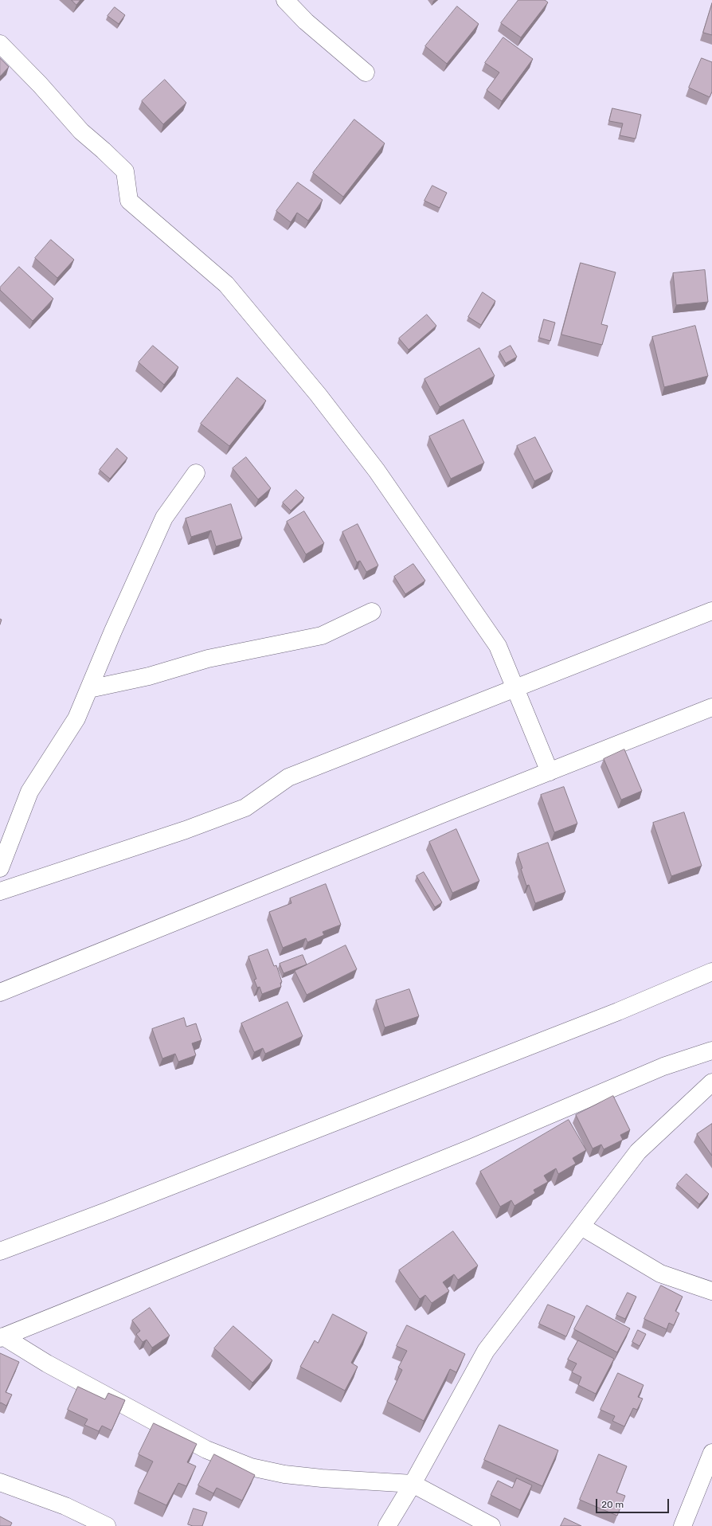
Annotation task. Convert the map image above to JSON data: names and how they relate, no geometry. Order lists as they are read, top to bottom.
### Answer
{
  "scale_bar": "20 m"
}
